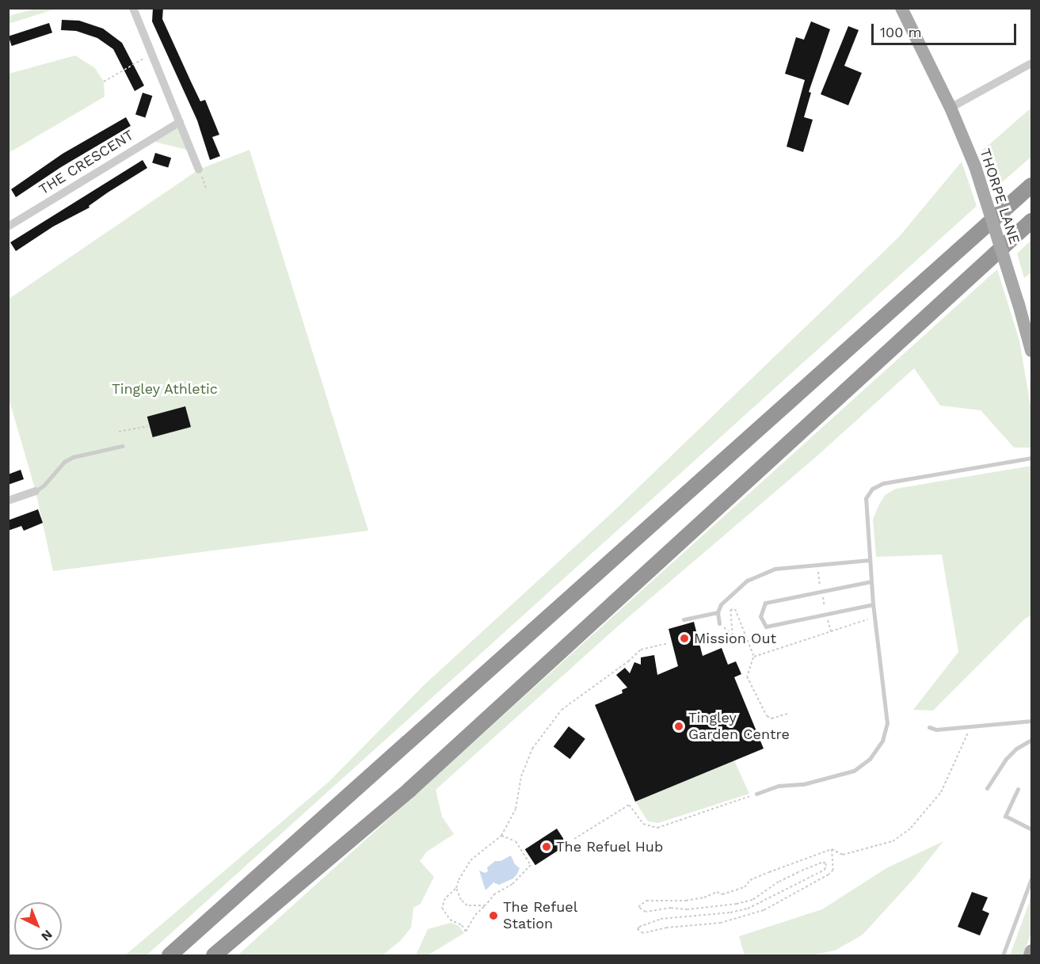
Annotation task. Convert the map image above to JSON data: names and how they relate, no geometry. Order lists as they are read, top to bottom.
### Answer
{
  "streets": {
    "main road": ["THORPE LANE"],
    "street": ["THE CRESCENT"]
  },
  "parks": ["Tingley Athletic"],
  "places": [
    "Mission Out",
    "Tingley Garden Centre",
    "The Refuel Hub",
    "The Refuel Station"
  ],
  "scale_bar": "100 m",
  "north": "bottom right"
}
